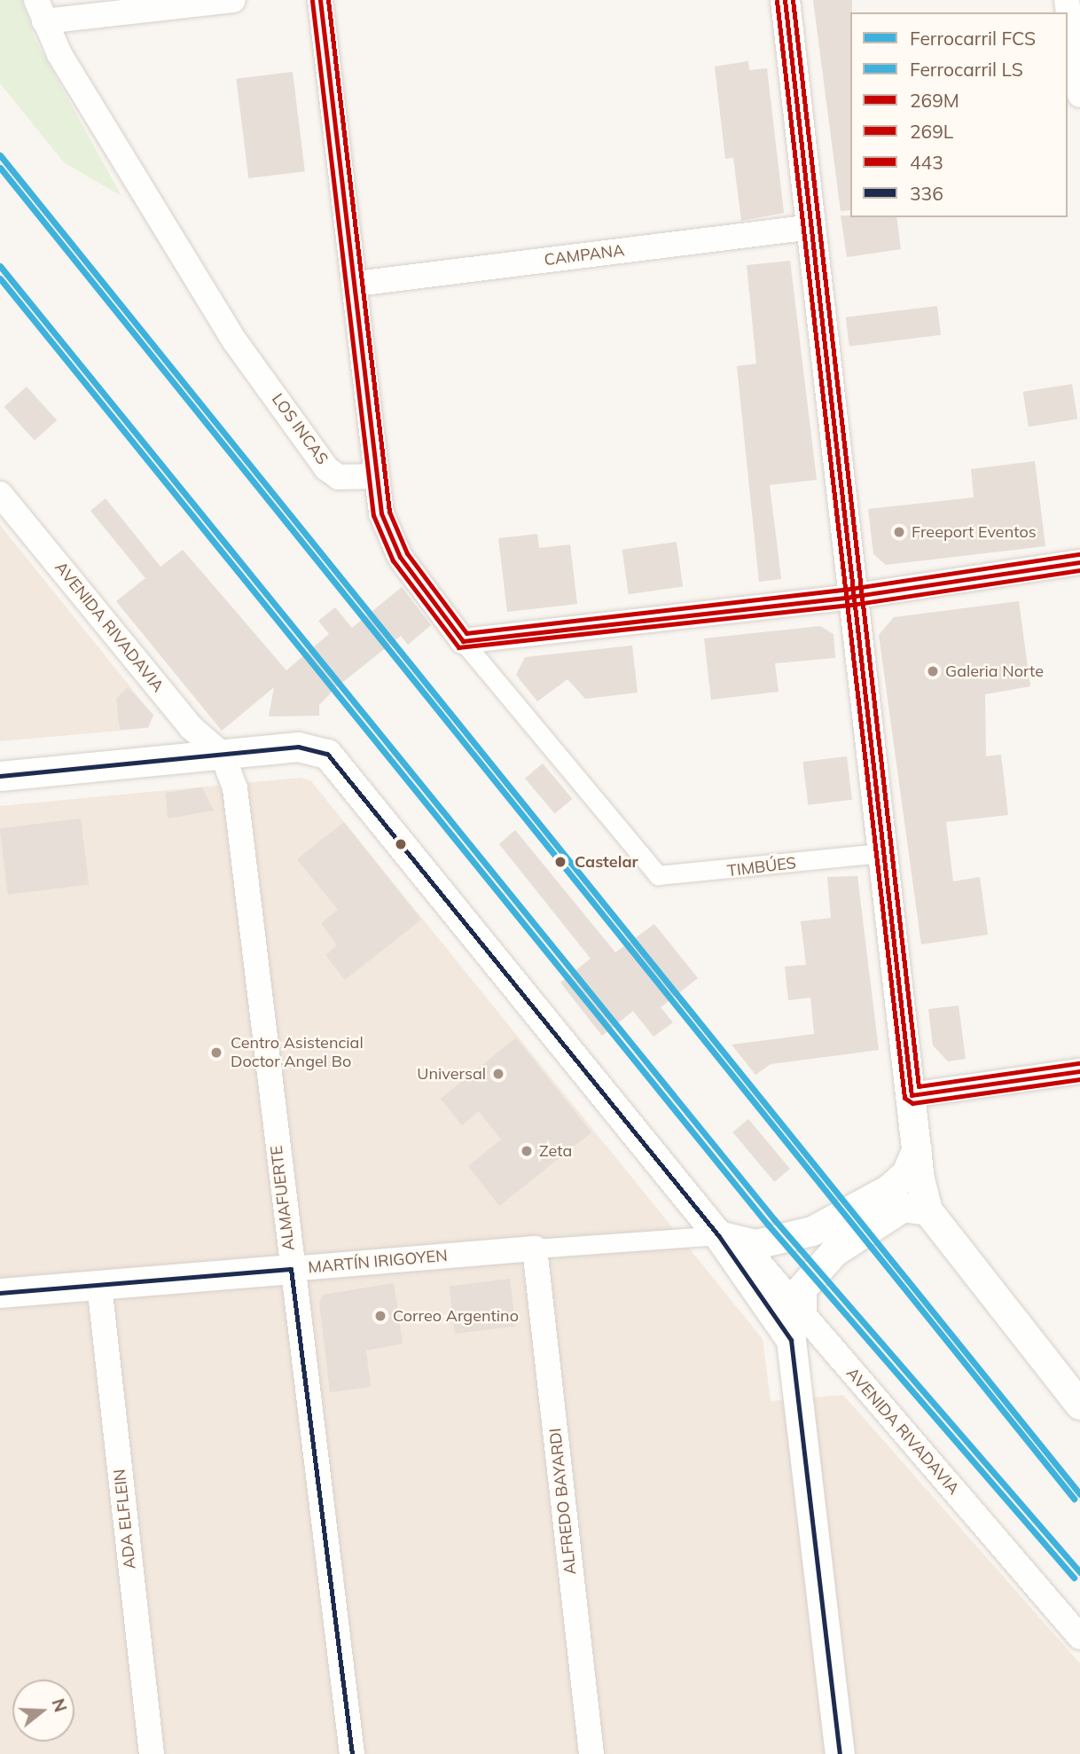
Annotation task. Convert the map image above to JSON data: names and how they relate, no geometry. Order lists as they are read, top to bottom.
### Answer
{
  "streets": {
    "street": [
      "CAMPANA",
      "LOS INCAS",
      "AVENIDA RIVADAVIA",
      "TIMBÚES",
      "ALMAFUERTE",
      "MARTÍN IRIGOYEN",
      "ALFREDO BAYARDI",
      "ADA ELFLEIN"
    ]
  },
  "crossings": [
    ["AVENIDA RIVADAVIA", "ALMAFUERTE"],
    ["AVENIDA RIVADAVIA", "MARTÍN IRIGOYEN"],
    ["ALMAFUERTE", "MARTÍN IRIGOYEN"],
    ["MARTÍN IRIGOYEN", "ALFREDO BAYARDI"],
    ["MARTÍN IRIGOYEN", "ADA ELFLEIN"]
  ],
  "places": [
    "Freeport Eventos",
    "Galeria Norte",
    "Castelar",
    "Centro Asistencial Doctor Angel Bo",
    "Universal",
    "Zeta",
    "Correo Argentino"
  ],
  "lines": [
    "transit line 269M",
    "transit line 443",
    "transit line 269L",
    "rail line FCS",
    "rail line LS",
    "transit line 336"
  ],
  "legend": [
    "Ferrocarril FCS",
    "Ferrocarril LS",
    "269M",
    "269L",
    "443",
    "336"
  ],
  "north": "right"
}
